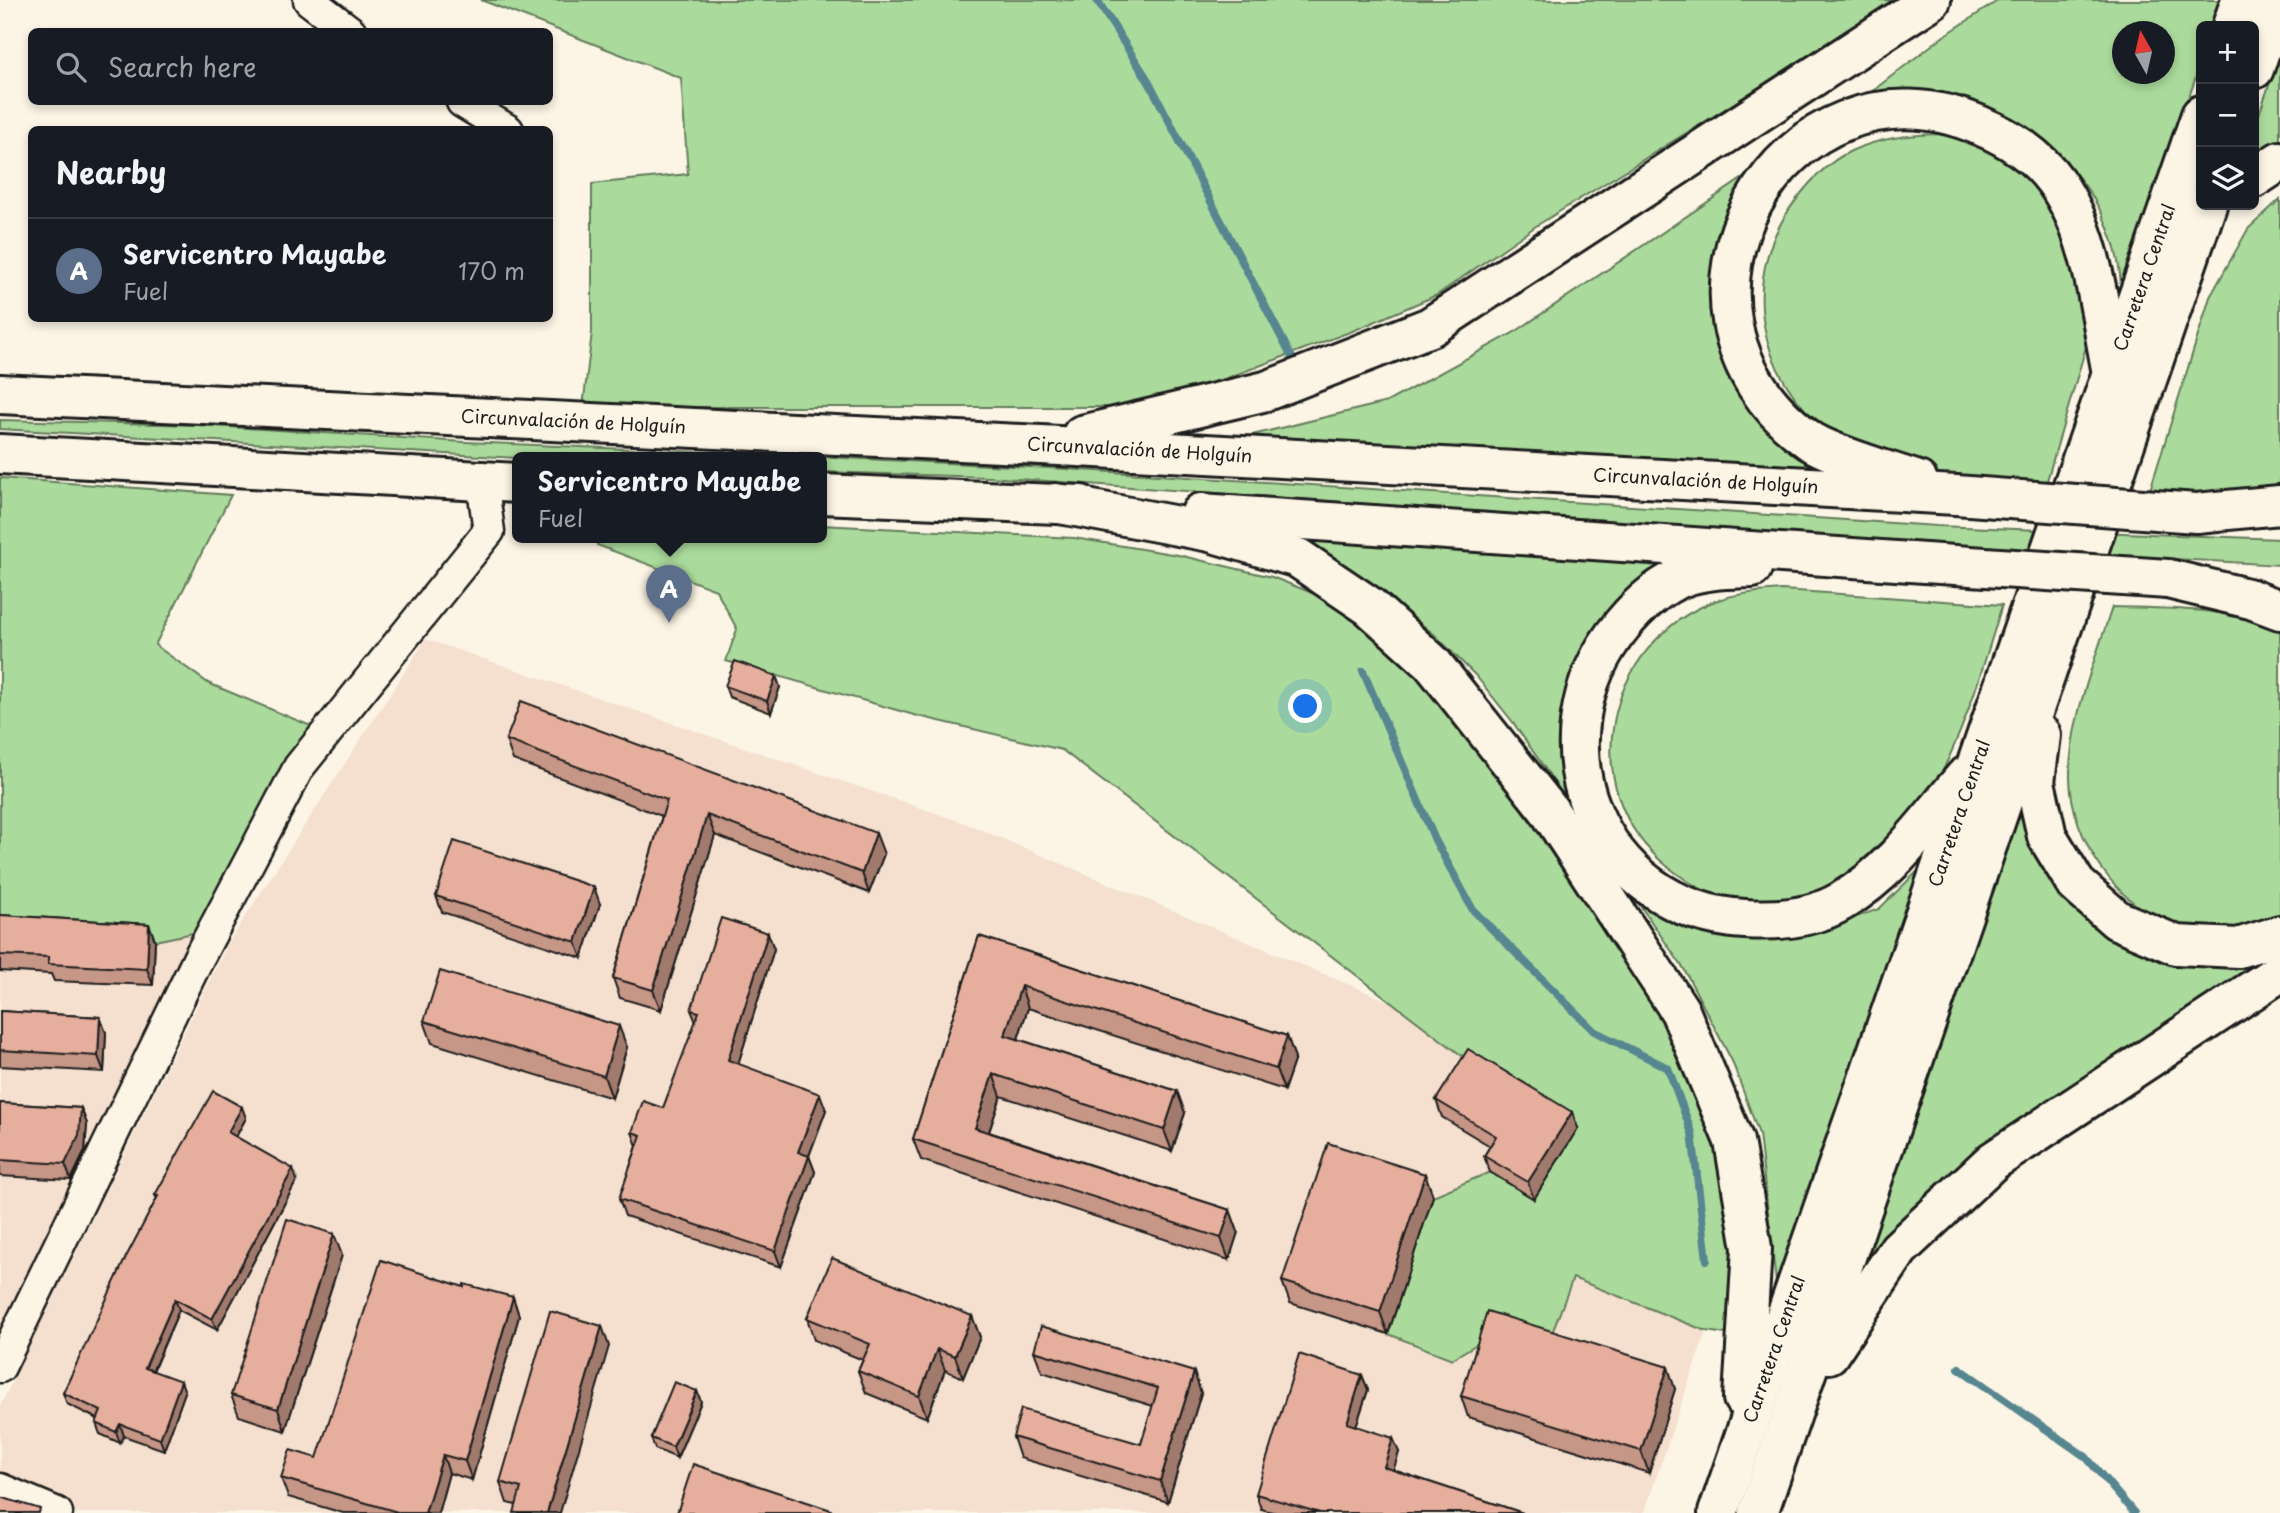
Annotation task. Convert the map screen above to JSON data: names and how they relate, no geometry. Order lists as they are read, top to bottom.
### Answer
{
  "streets": {
    "highway": ["Carretera Central", "Circunvalación de Holguín"]
  },
  "north": "top",
  "page": {
    "map_buttons": ["+", "−"],
    "search": "Search here",
    "heading": "Nearby",
    "list": [
      {
        "mark": "A",
        "name": "Servicentro Mayabe",
        "note": "Fuel",
        "value": "170 m"
      }
    ],
    "popup": ["Servicentro Mayabe", "Fuel"],
    "pins": "A"
  }
}
